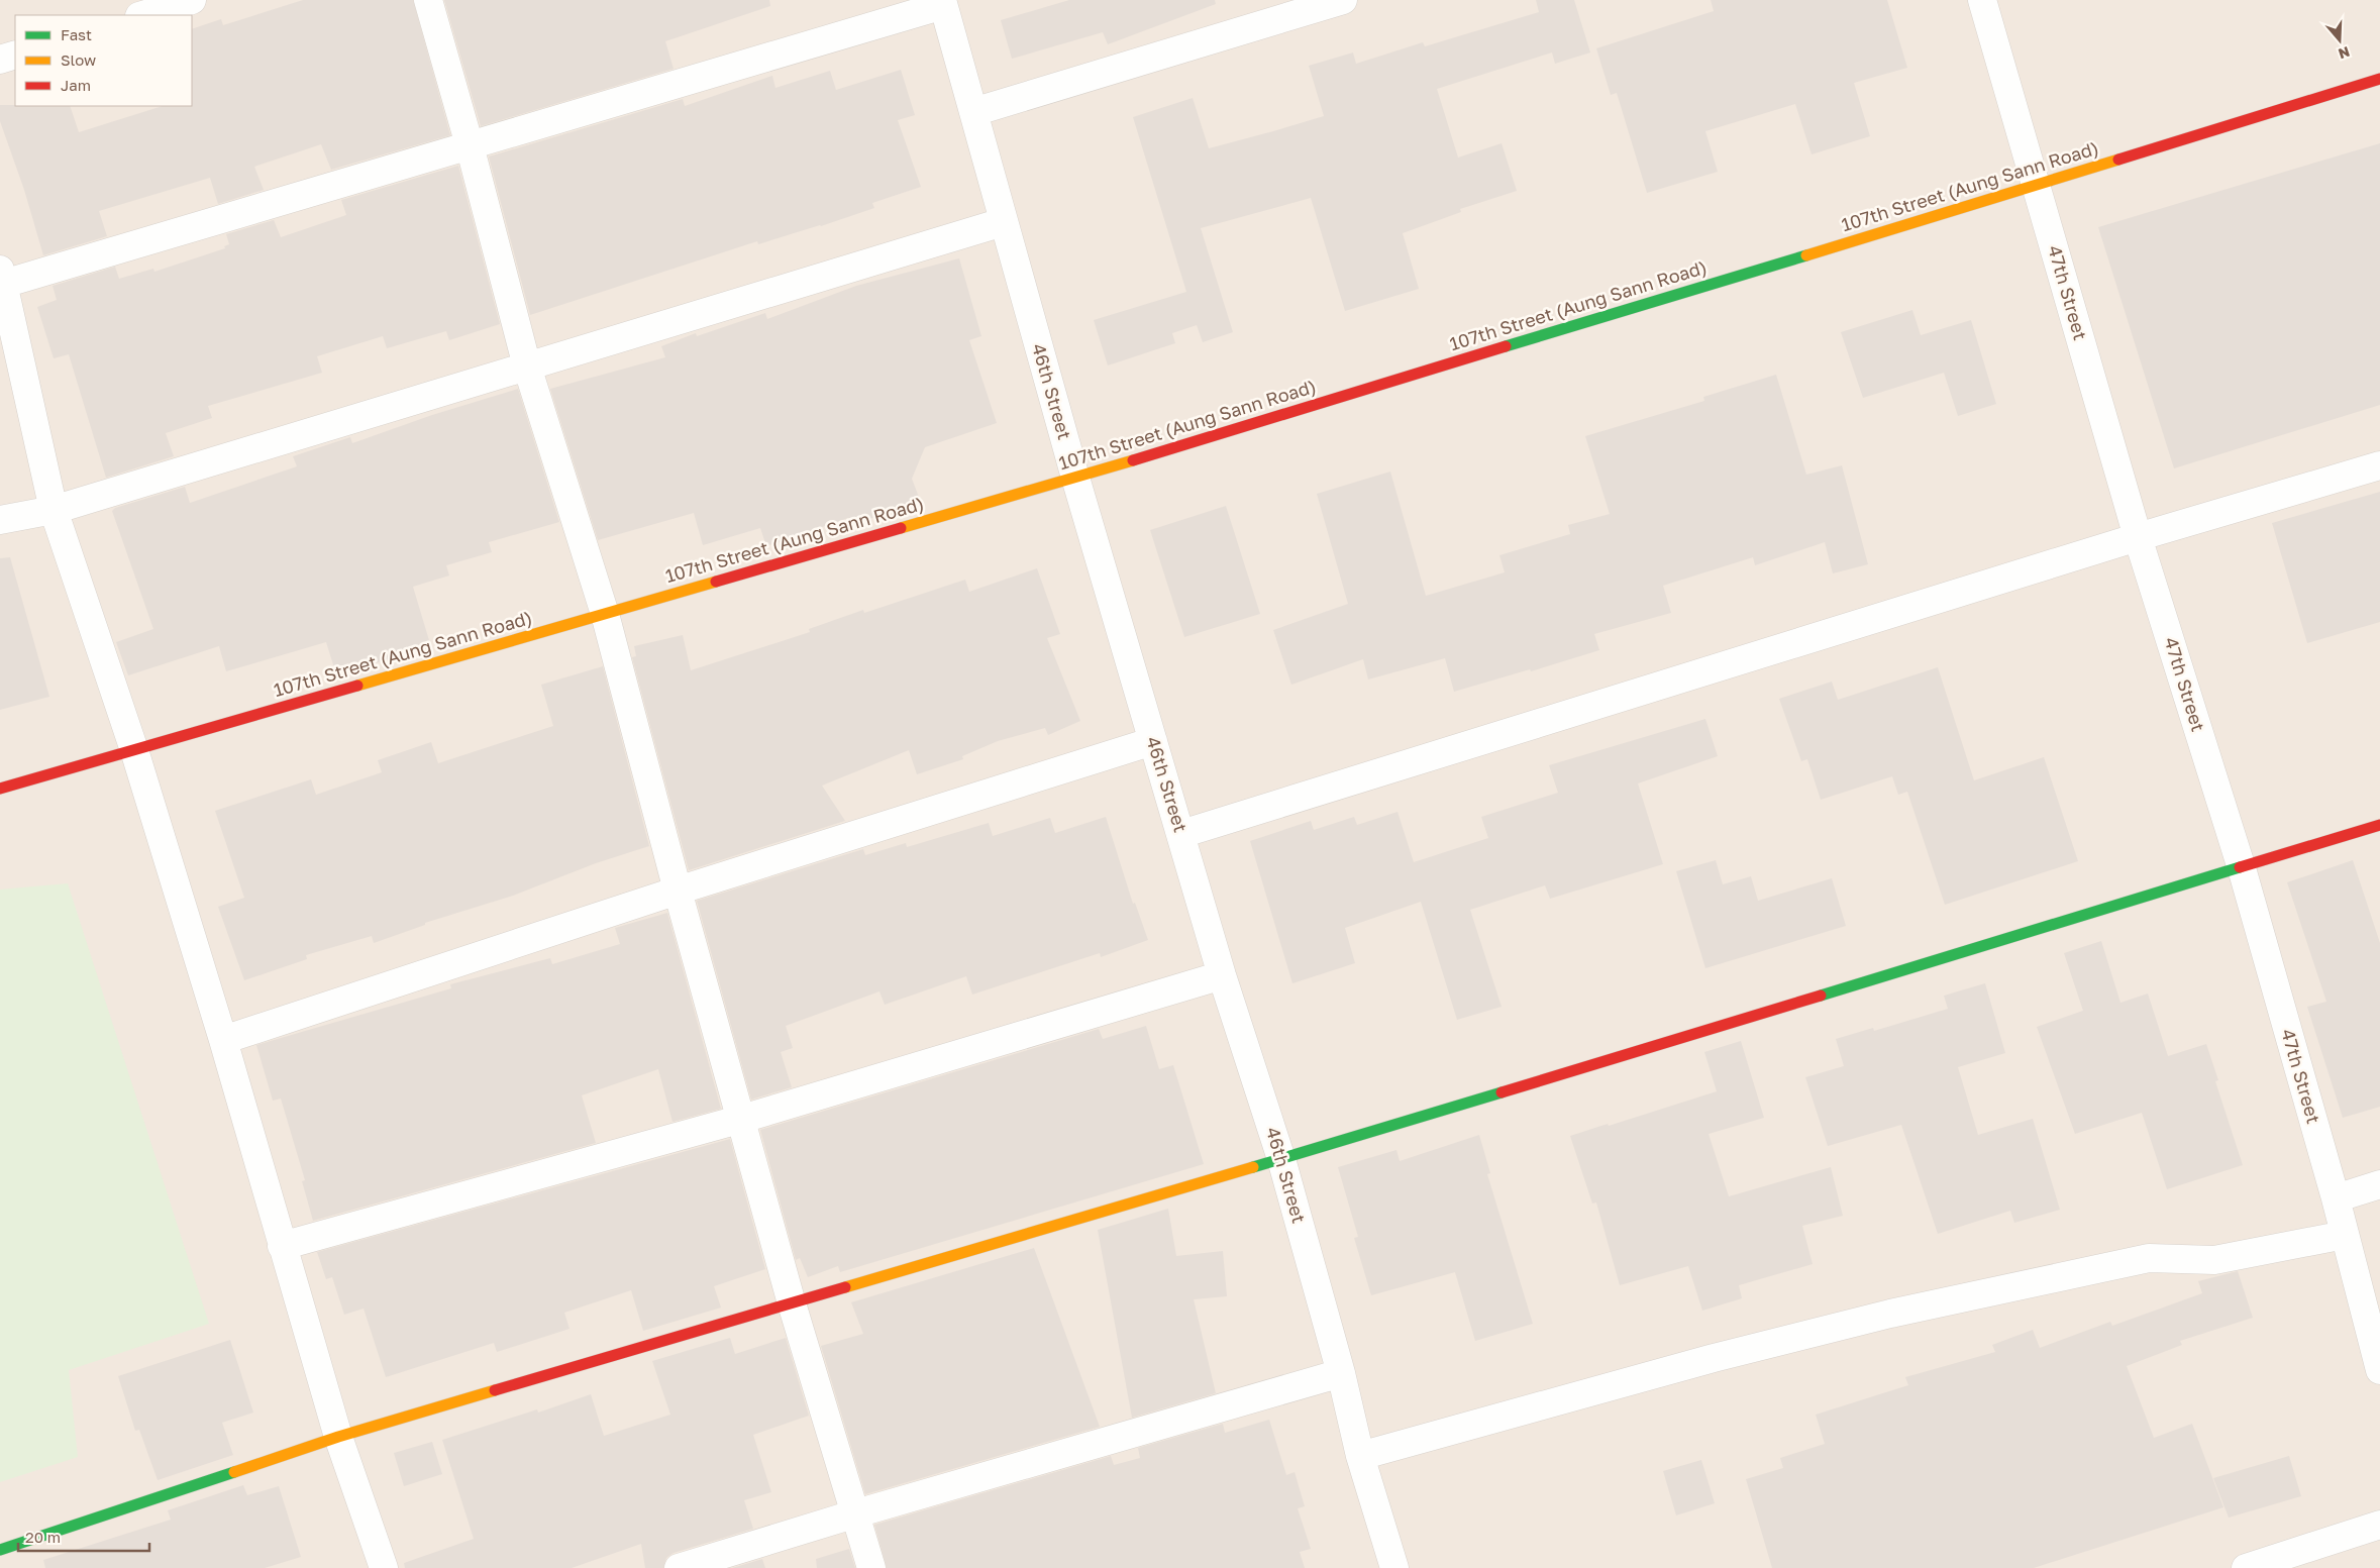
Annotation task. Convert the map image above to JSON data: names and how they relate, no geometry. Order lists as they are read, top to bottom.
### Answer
{
  "streets": {
    "street": ["107th Street (Aung Sann Road)", "47th Street", "46th Street"]
  },
  "crossings": [
    ["107th Street (Aung Sann Road)", "47th Street"],
    ["107th Street (Aung Sann Road)", "46th Street"]
  ],
  "legend": ["Fast", "Slow", "Jam"],
  "scale_bar": "20 m",
  "north": "bottom"
}
